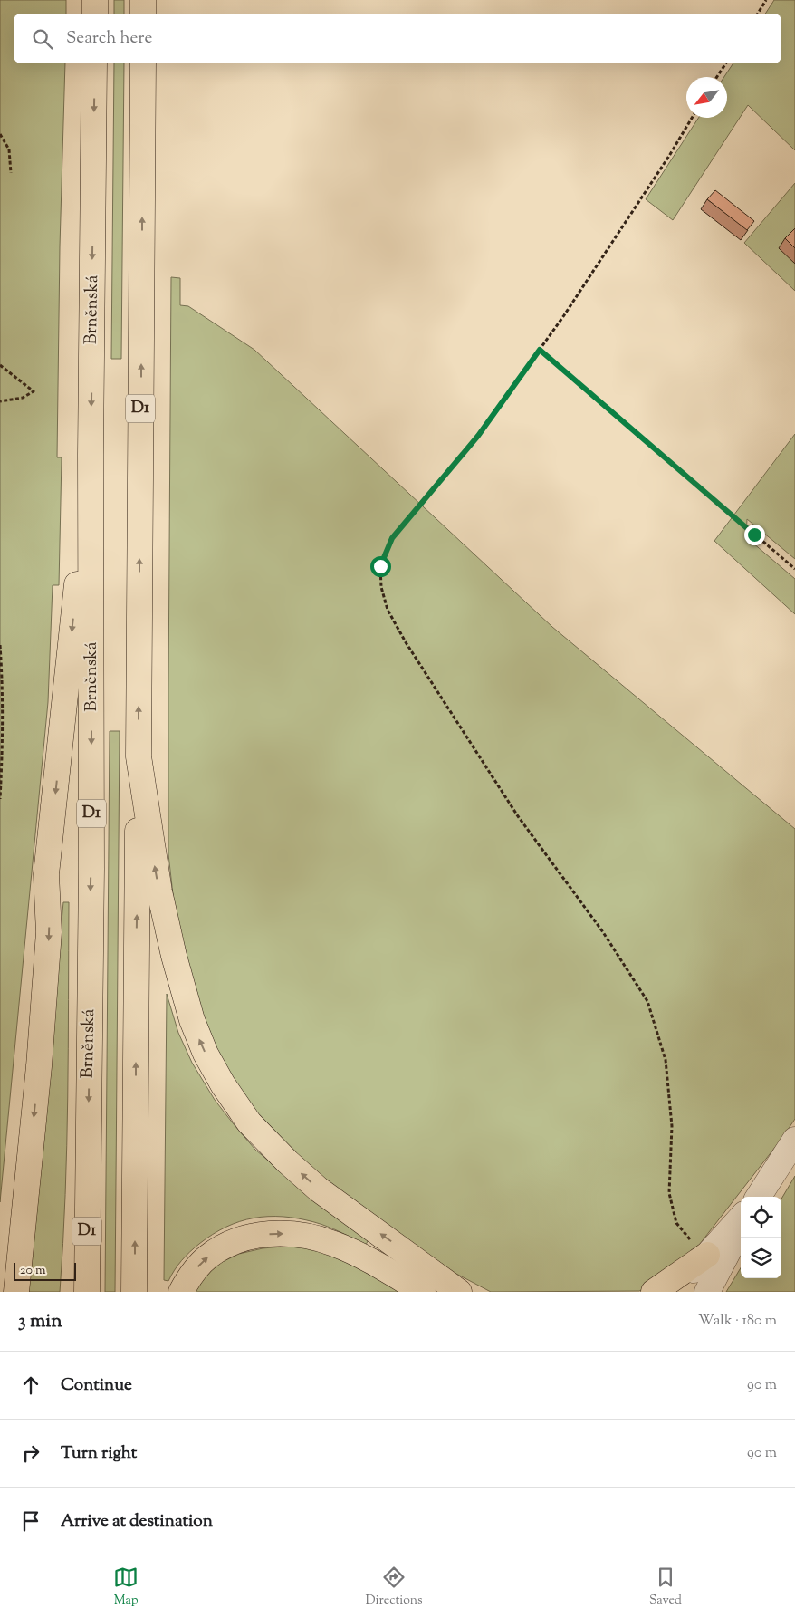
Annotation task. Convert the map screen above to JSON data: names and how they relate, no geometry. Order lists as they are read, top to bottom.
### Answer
{
  "streets": {
    "highway": ["Brněnská", "D1"]
  },
  "scale_bar": "20 m",
  "north": "bottom left",
  "page": {
    "search": "Search here",
    "scale": "20 m",
    "heading": ["3 min", "Walk · 180 m"],
    "list": [
      ["Continue", "90 m"],
      ["Turn right", "90 m"],
      "Arrive at destination"
    ],
    "nav": ["Map", "Directions", "Saved"]
  }
}
